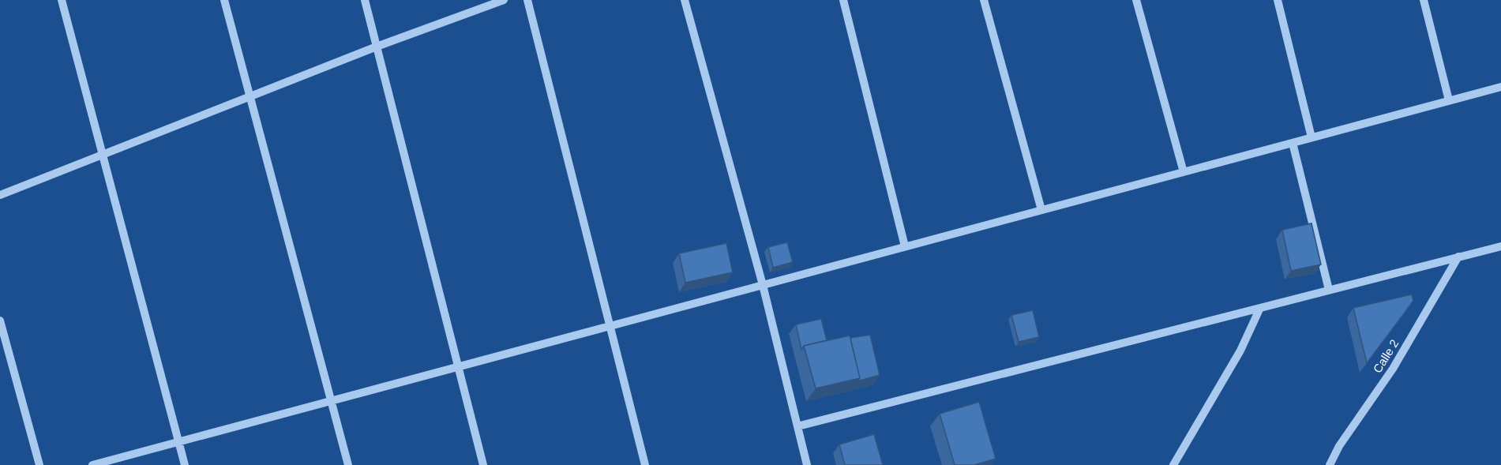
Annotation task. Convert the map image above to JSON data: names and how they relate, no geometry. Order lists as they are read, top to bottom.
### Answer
{
  "streets": {
    "street": ["Calle 2"]
  }
}
